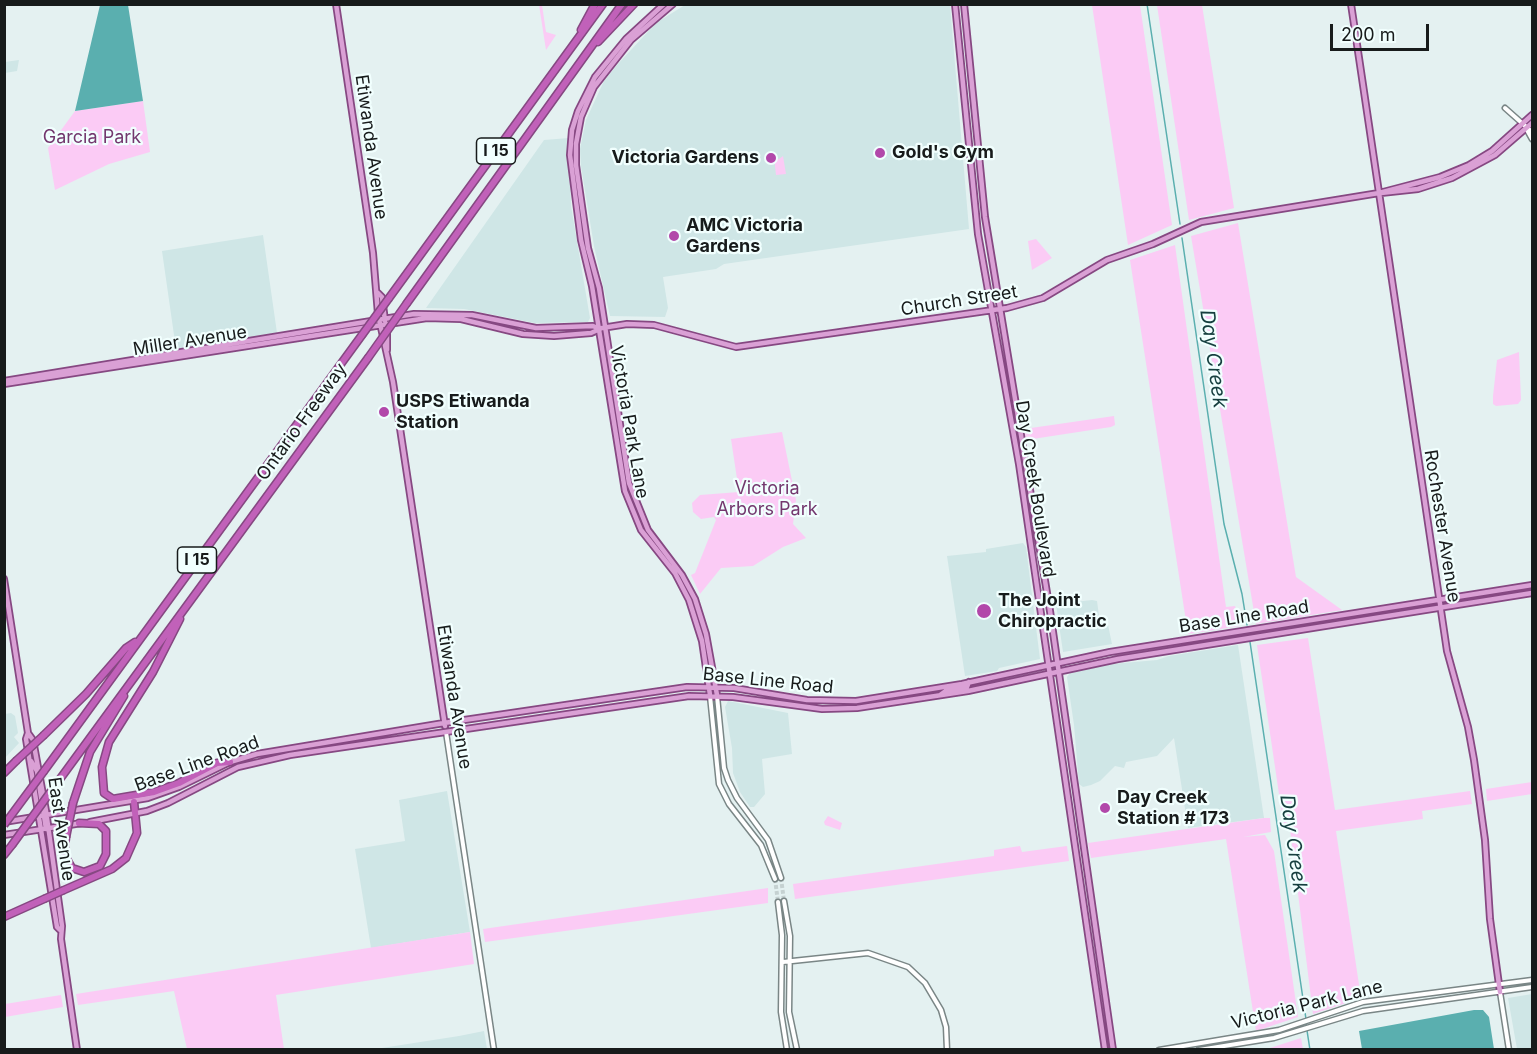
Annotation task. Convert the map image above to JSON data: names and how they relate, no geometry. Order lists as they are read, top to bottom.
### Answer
{
  "streets": {
    "highway": ["I 15", "Ontario Freeway"],
    "main road": [
      "Etiwanda Avenue",
      "Church Street",
      "Miller Avenue",
      "Victoria Park Lane",
      "Day Creek Boulevard",
      "Rochester Avenue",
      "Base Line Road",
      "East Avenue"
    ]
  },
  "crossings": [
    ["Etiwanda Avenue", "Church Street"],
    ["Etiwanda Avenue", "Miller Avenue"],
    ["Etiwanda Avenue", "Base Line Road"],
    ["Church Street", "Miller Avenue"],
    ["Church Street", "Victoria Park Lane"],
    ["Church Street", "Day Creek Boulevard"],
    ["Church Street", "Rochester Avenue"],
    ["Ontario Freeway", "Base Line Road"],
    ["Victoria Park Lane", "Rochester Avenue"],
    ["Victoria Park Lane", "Base Line Road"],
    ["Day Creek Boulevard", "Base Line Road"],
    ["Rochester Avenue", "Base Line Road"],
    ["Base Line Road", "East Avenue"]
  ],
  "water": ["Day Creek"],
  "parks": ["Garcia Park", "Victoria Arbors Park"],
  "places": [
    "Gold's Gym",
    "Victoria Gardens",
    "AMC Victoria Gardens",
    "USPS Etiwanda Station",
    "The Joint Chiropractic",
    "Day Creek Station # 173"
  ],
  "scale_bar": "200 m"
}
